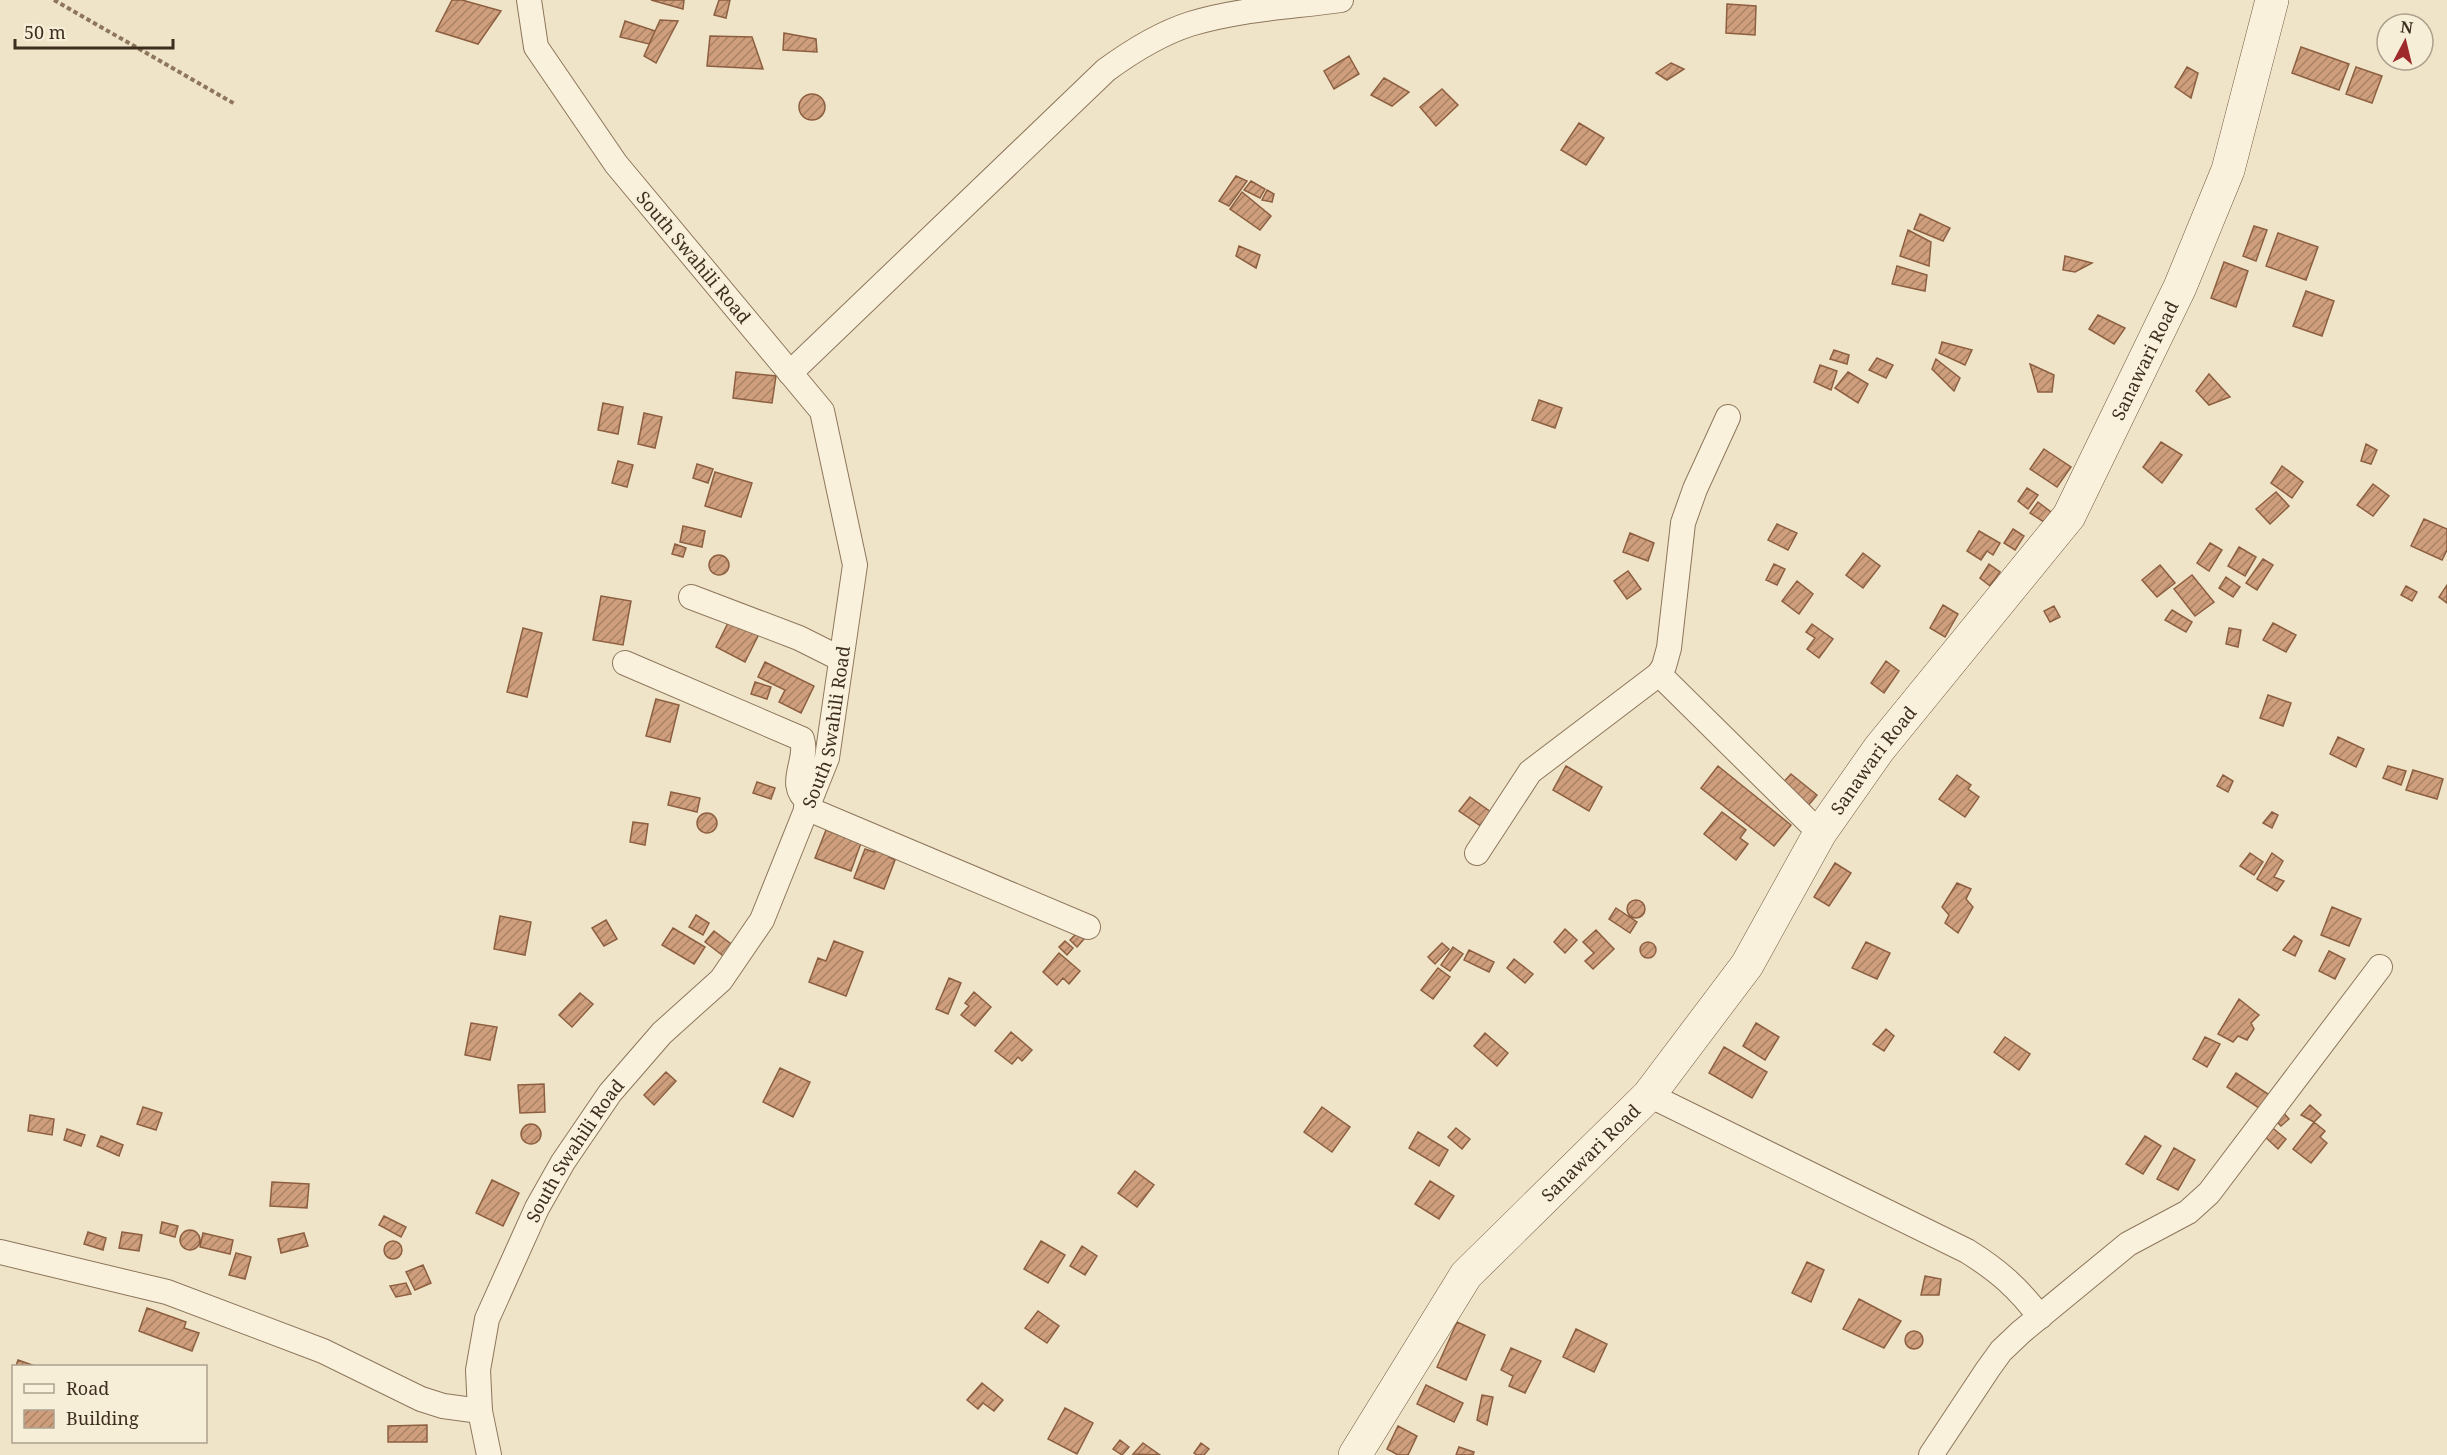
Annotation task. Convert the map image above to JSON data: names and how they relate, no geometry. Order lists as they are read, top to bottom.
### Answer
{
  "streets": {
    "street": ["South Swahili Road", "Sanawari Road"]
  },
  "legend": ["Road", "Building"],
  "scale_bar": "50 m",
  "north": "top"
}
